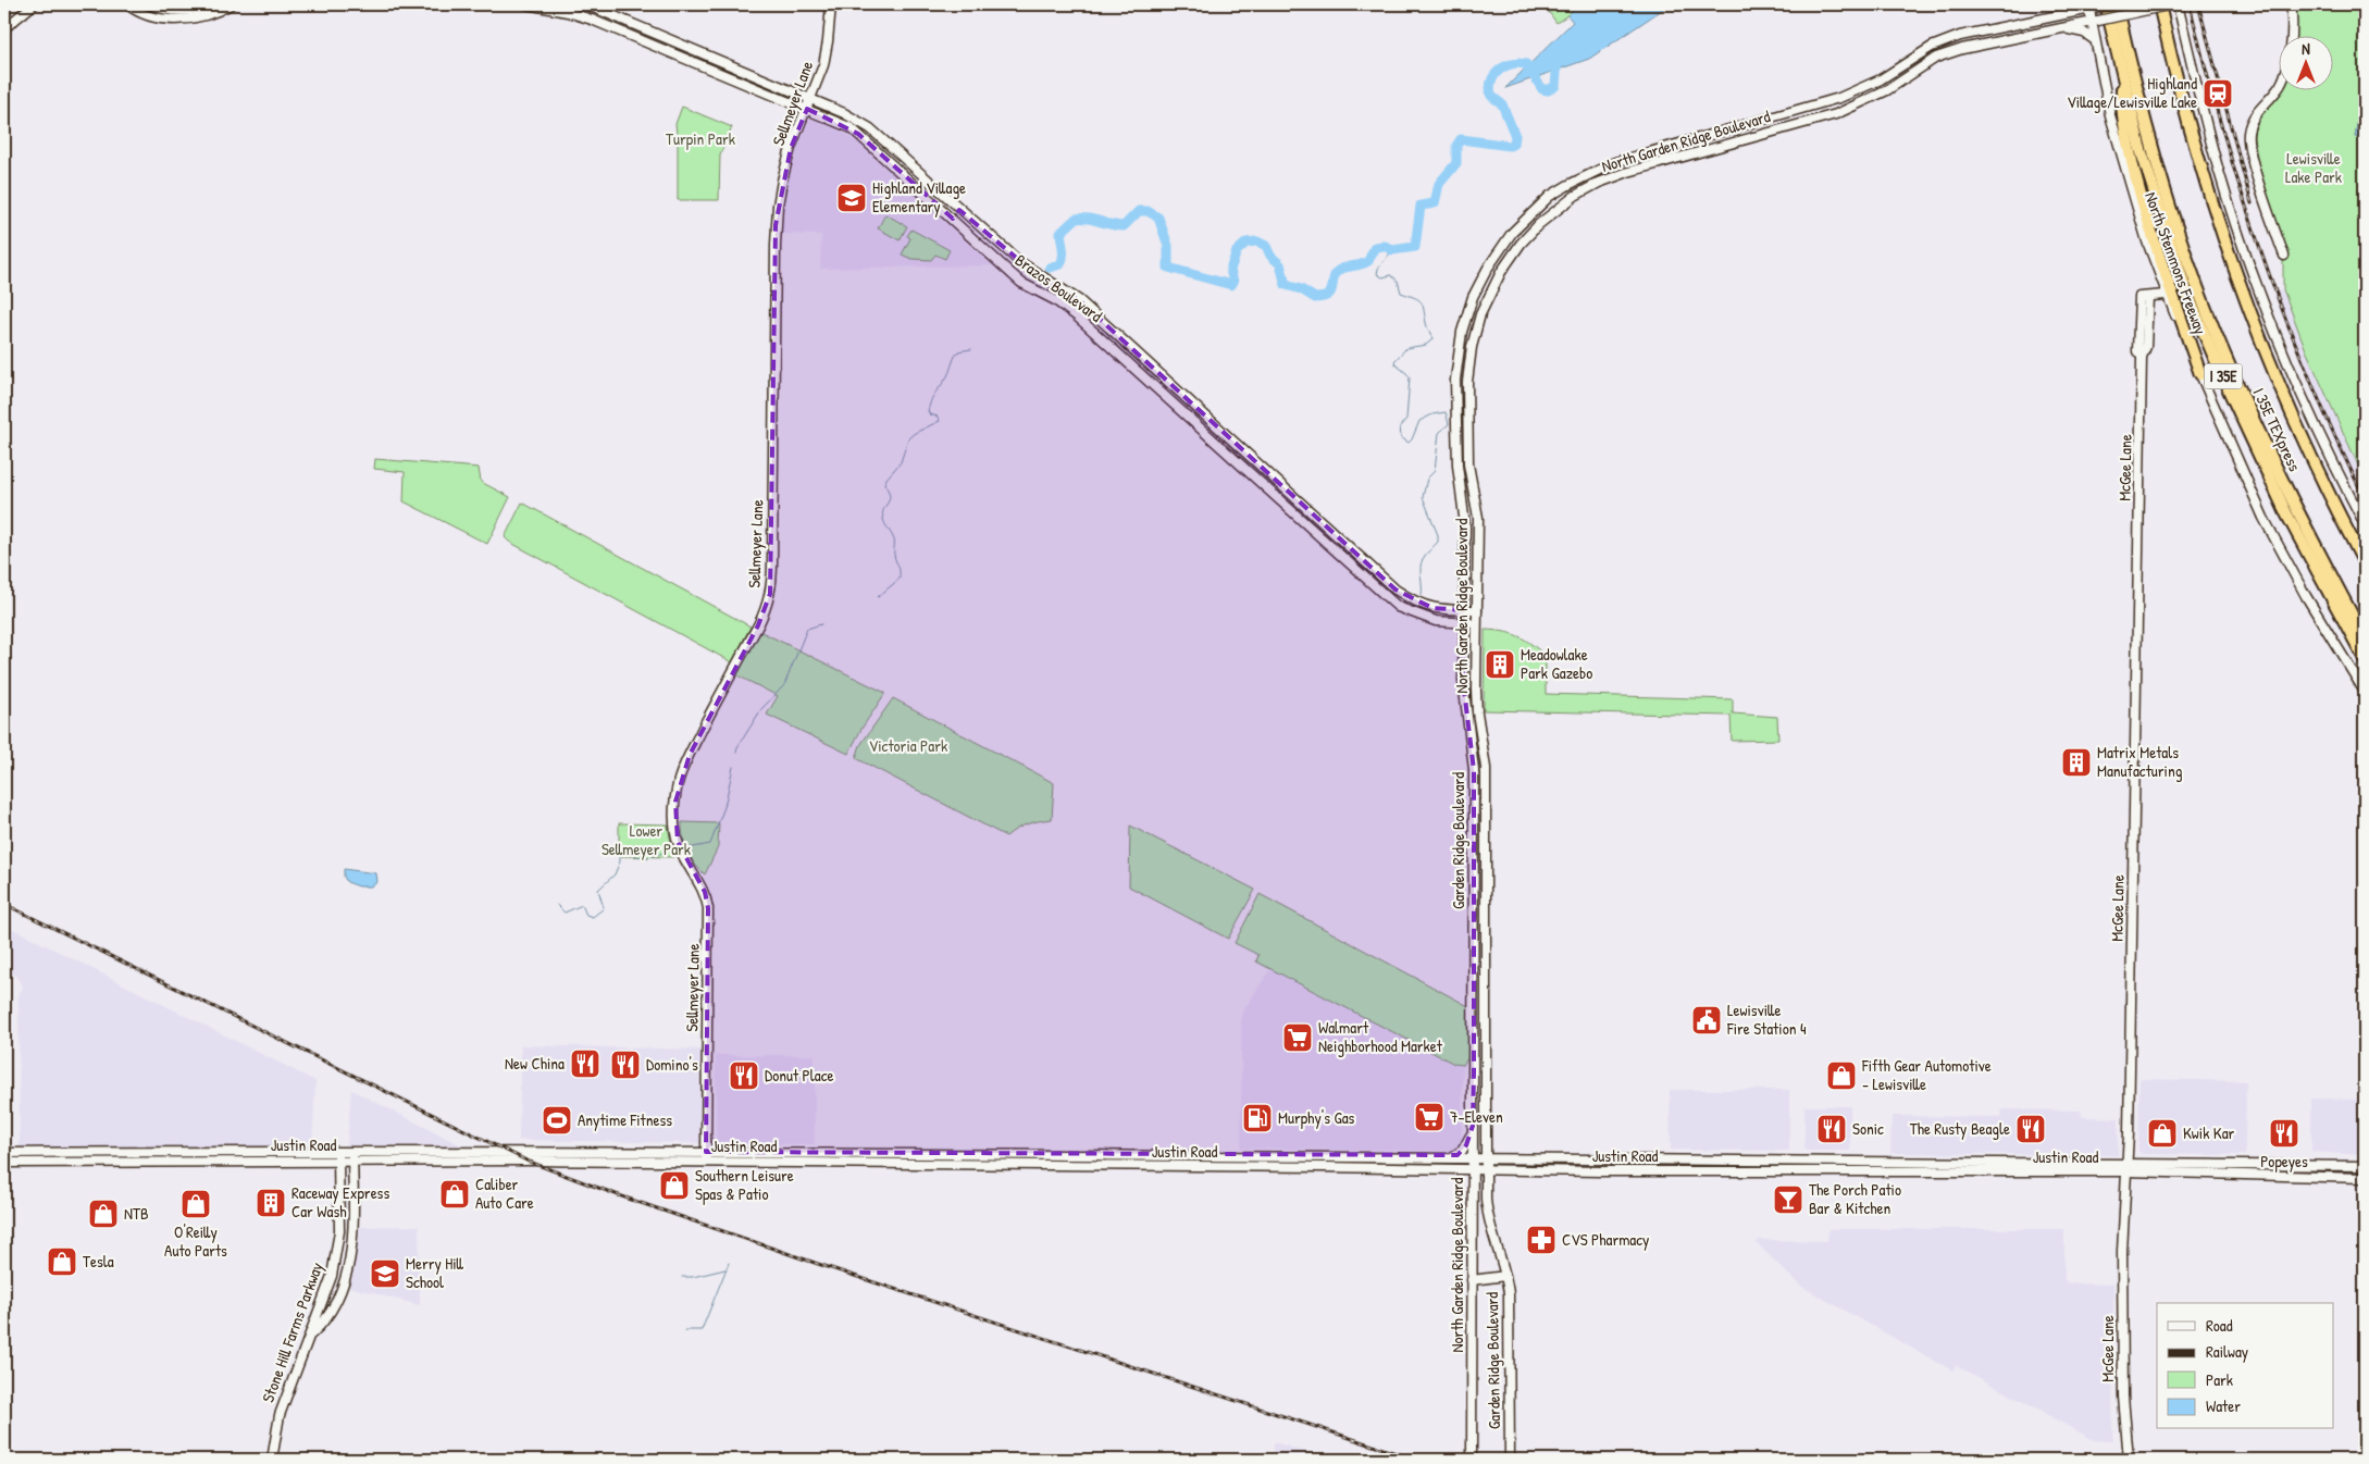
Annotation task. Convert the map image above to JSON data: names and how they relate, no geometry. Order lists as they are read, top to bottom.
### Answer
{
  "streets": {
    "highway": ["North Stemmons Freeway", "I 35E", "I 35E TEXpress"],
    "main road": [
      "Sellmeyer Lane",
      "North Garden Ridge Boulevard",
      "Brazos Boulevard",
      "McGee Lane",
      "Garden Ridge Boulevard",
      "Justin Road",
      "Stone Hill Farms Parkway"
    ]
  },
  "crossings": [
    ["Sellmeyer Lane", "Brazos Boulevard"],
    ["Sellmeyer Lane", "Justin Road"],
    ["North Garden Ridge Boulevard", "North Stemmons Freeway"],
    ["North Garden Ridge Boulevard", "Brazos Boulevard"],
    ["North Garden Ridge Boulevard", "I 35E TEXpress"],
    ["North Garden Ridge Boulevard", "Garden Ridge Boulevard"],
    ["North Garden Ridge Boulevard", "Justin Road"],
    ["North Stemmons Freeway", "McGee Lane"],
    ["Brazos Boulevard", "Garden Ridge Boulevard"],
    ["McGee Lane", "Justin Road"],
    ["Garden Ridge Boulevard", "Justin Road"],
    ["Justin Road", "Stone Hill Farms Parkway"]
  ],
  "parks": [
    "Turpin Park",
    "Lewisville Lake Park",
    "Victoria Park",
    "Lower Sellmeyer Park"
  ],
  "places": {
    "station": ["Highland Village/Lewisville Lake"],
    "school or university": ["Highland Village Elementary", "Merry Hill School"],
    "building": ["Meadowlake Park Gazebo", "Matrix Metals Manufacturing", "Raceway Express Car Wash"],
    "public building": ["Lewisville Fire Station 4"],
    "supermarket": ["Walmart Neighborhood Market", "7-Eleven"],
    "restaurant": [
      "New China",
      "Domino's",
      "Donut Place",
      "Sonic",
      "The Rusty Beagle",
      "Popeyes"
    ],
    "shop": [
      "Fifth Gear Automotive - Lewisville",
      "Kwik Kar",
      "Southern Leisure Spas & Patio",
      "Caliber Auto Care",
      "O'Reilly Auto Parts",
      "NTB",
      "Tesla"
    ],
    "fuel station": ["Murphy's Gas"],
    "sports": ["Anytime Fitness"],
    "bar": ["The Porch Patio Bar & Kitchen"],
    "pharmacy": ["CVS Pharmacy"]
  },
  "legend": [
    "Road",
    "Railway",
    "Park",
    "Water"
  ],
  "north": "top"
}
